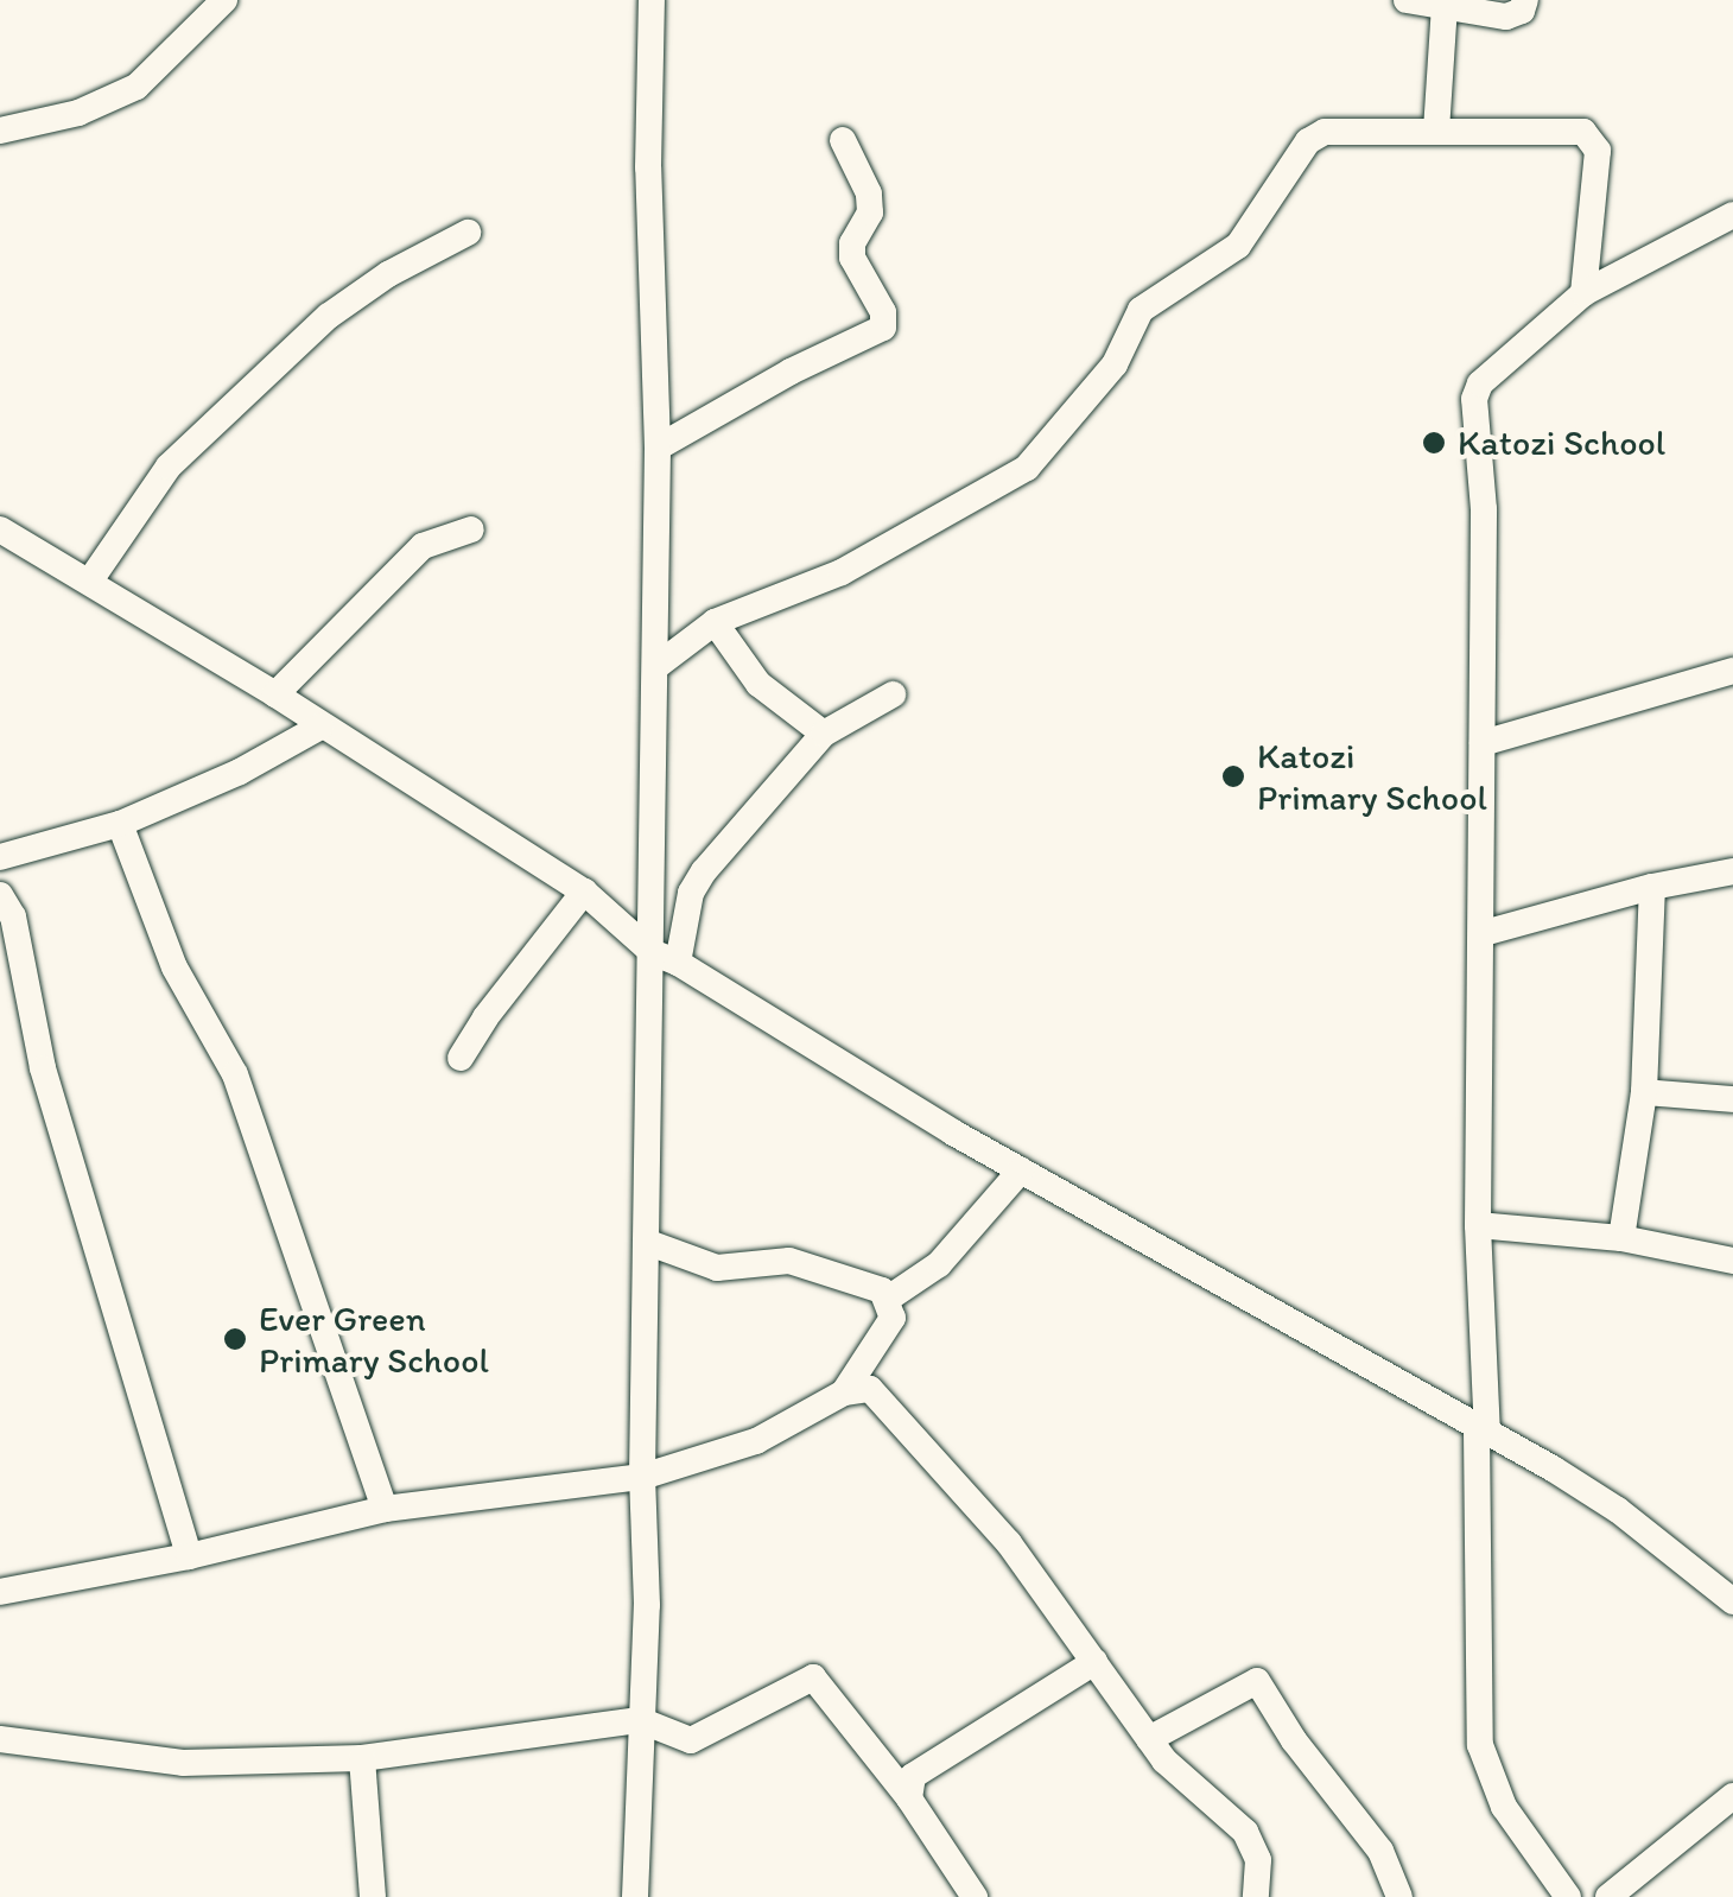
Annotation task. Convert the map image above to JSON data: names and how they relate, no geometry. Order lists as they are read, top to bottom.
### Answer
{
  "places": ["Katozi School", "Katozi Primary School", "Ever Green Primary School"]
}
